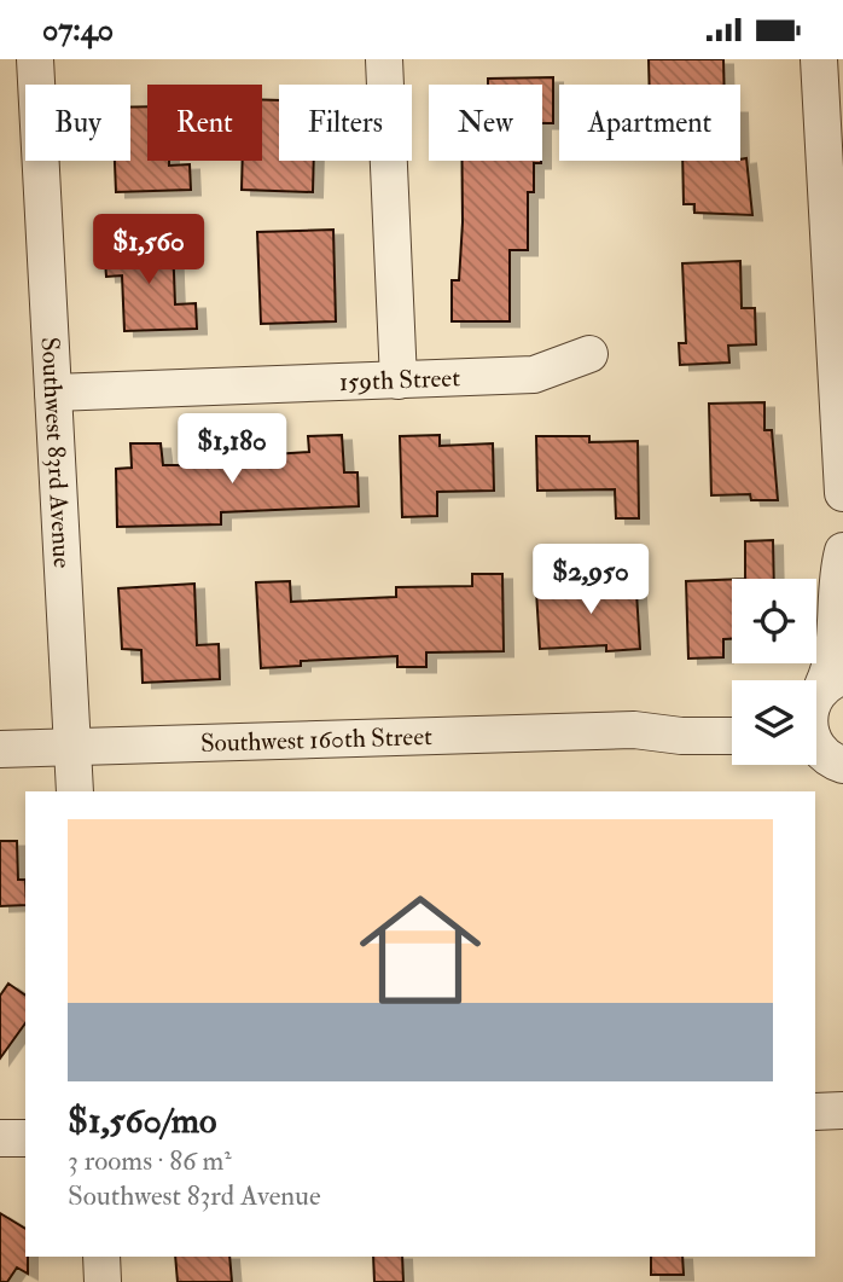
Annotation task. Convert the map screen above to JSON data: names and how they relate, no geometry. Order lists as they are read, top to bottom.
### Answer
{
  "streets": {
    "street": ["159th Street", "Southwest 83rd Avenue", "Southwest 160th Street"]
  },
  "crossings": [
    ["159th Street", "Southwest 83rd Avenue"],
    ["Southwest 83rd Avenue", "Southwest 160th Street"]
  ],
  "page": {
    "status": "07:40",
    "chip": [
      "Buy",
      "Rent",
      "Filters",
      "New",
      "Apartment"
    ],
    "price": ["$1,560", "$1,180", "$2,950"],
    "list": [
      {
        "name": "$1,560/mo",
        "note": "3 rooms · 86 m² · Southwest 83rd Avenue"
      }
    ]
  }
}
